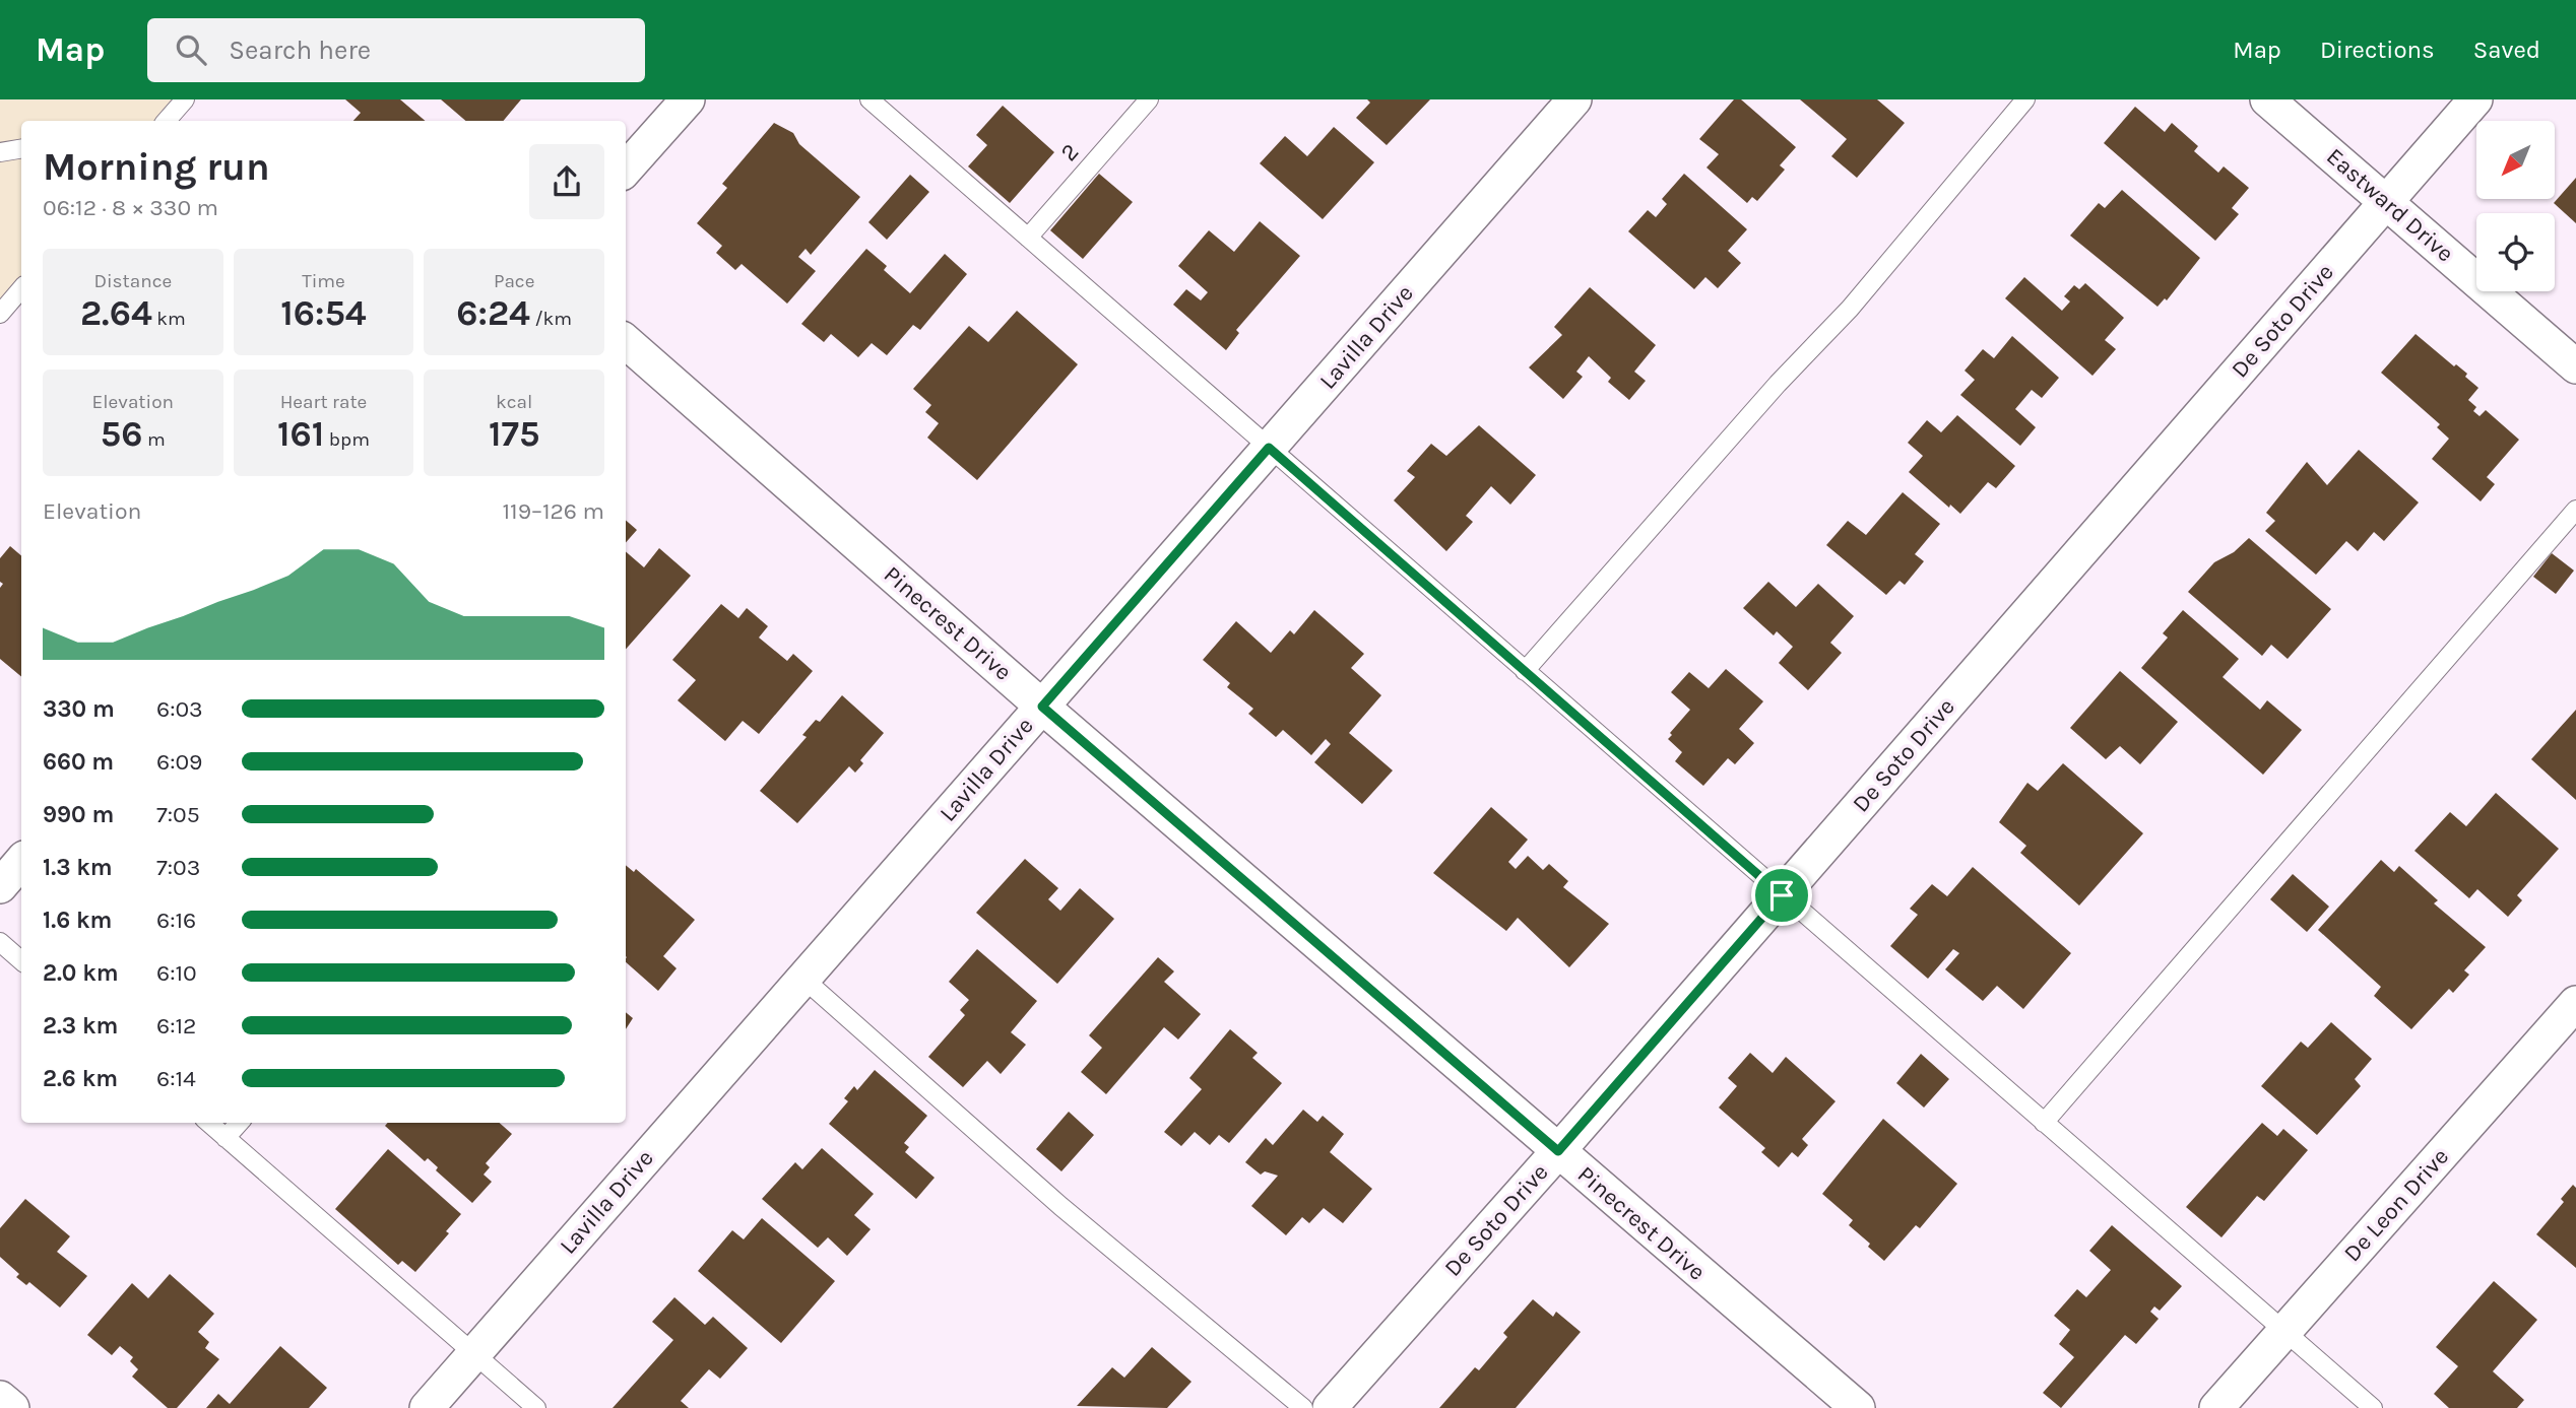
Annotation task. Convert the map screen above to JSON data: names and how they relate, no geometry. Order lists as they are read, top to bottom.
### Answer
{
  "streets": {
    "street": [
      "Eastward Drive",
      "De Soto Drive",
      "Lavilla Drive",
      "Pinecrest Drive",
      "De Leon Drive"
    ],
    "lane": ["2"]
  },
  "crossings": [
    ["Eastward Drive", "De Soto Drive"],
    ["De Soto Drive", "Pinecrest Drive"],
    ["Lavilla Drive", "Pinecrest Drive"]
  ],
  "north": "bottom left",
  "page": {
    "header": "Map",
    "search": "Search here",
    "nav": ["Map", "Directions", "Saved"],
    "heading": ["Morning run", "06:12 · 8 × 330 m"],
    "stats": [
      ["Distance", "2.64 km"],
      ["Time", "16:54"],
      ["Pace", "6:24 /km"],
      ["Elevation", "56 m"],
      ["Heart rate", "161 bpm"],
      ["kcal", "175"]
    ],
    "chart": ["Elevation", "119–126 m"],
    "list": [
      {
        "name": "330 m",
        "note": "6:03"
      },
      {
        "name": "660 m",
        "note": "6:09"
      },
      {
        "name": "990 m",
        "note": "7:05"
      },
      {
        "name": "1.3 km",
        "note": "7:03"
      },
      {
        "name": "1.6 km",
        "note": "6:16"
      },
      {
        "name": "2.0 km",
        "note": "6:10"
      },
      {
        "name": "2.3 km",
        "note": "6:12"
      },
      {
        "name": "2.6 km",
        "note": "6:14"
      }
    ]
  }
}
